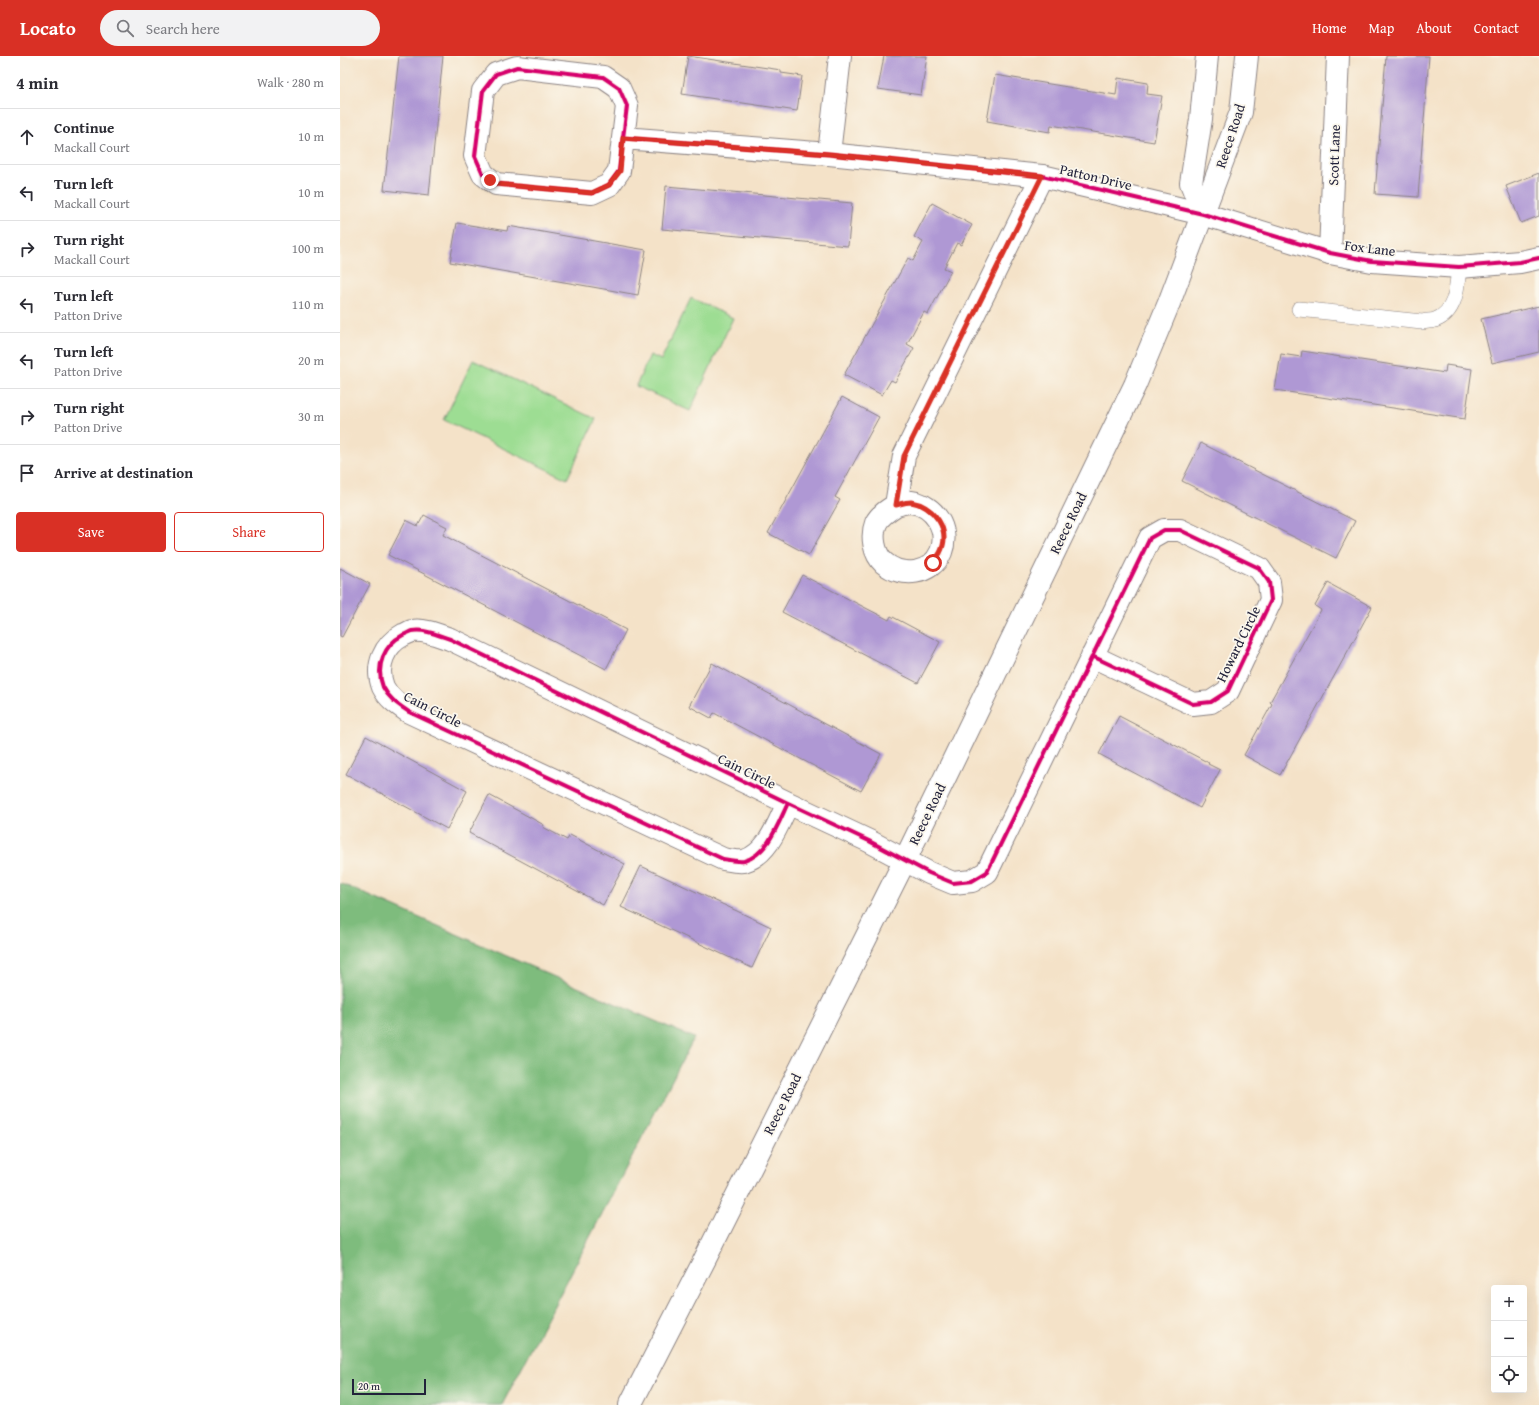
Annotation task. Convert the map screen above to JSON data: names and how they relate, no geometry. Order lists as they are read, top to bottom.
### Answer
{
  "streets": {
    "street": [
      "Reece Road",
      "Scott Lane",
      "Patton Drive",
      "Fox Lane",
      "Howard Circle",
      "Cain Circle"
    ]
  },
  "crossings": [
    ["Reece Road", "Patton Drive"],
    ["Reece Road", "Fox Lane"],
    ["Reece Road", "Howard Circle"],
    ["Reece Road", "Cain Circle"],
    ["Scott Lane", "Fox Lane"],
    ["Patton Drive", "Fox Lane"],
    ["Howard Circle", "Cain Circle"]
  ],
  "scale_bar": "20 m",
  "page": {
    "header": "Locato",
    "search": "Search here",
    "nav": [
      "Home",
      "Map",
      "About",
      "Contact"
    ],
    "heading": ["4 min", "Walk · 280 m"],
    "list": [
      ["Continue", "Mackall Court", "10 m"],
      ["Turn left", "Mackall Court", "10 m"],
      ["Turn right", "Mackall Court", "100 m"],
      ["Turn left", "Patton Drive", "110 m"],
      ["Turn left", "Patton Drive", "20 m"],
      ["Turn right", "Patton Drive", "30 m"],
      "Arrive at destination"
    ],
    "buttons": ["Save", "Share"],
    "map_buttons": ["+", "−"],
    "scale": "20 m"
  }
}
